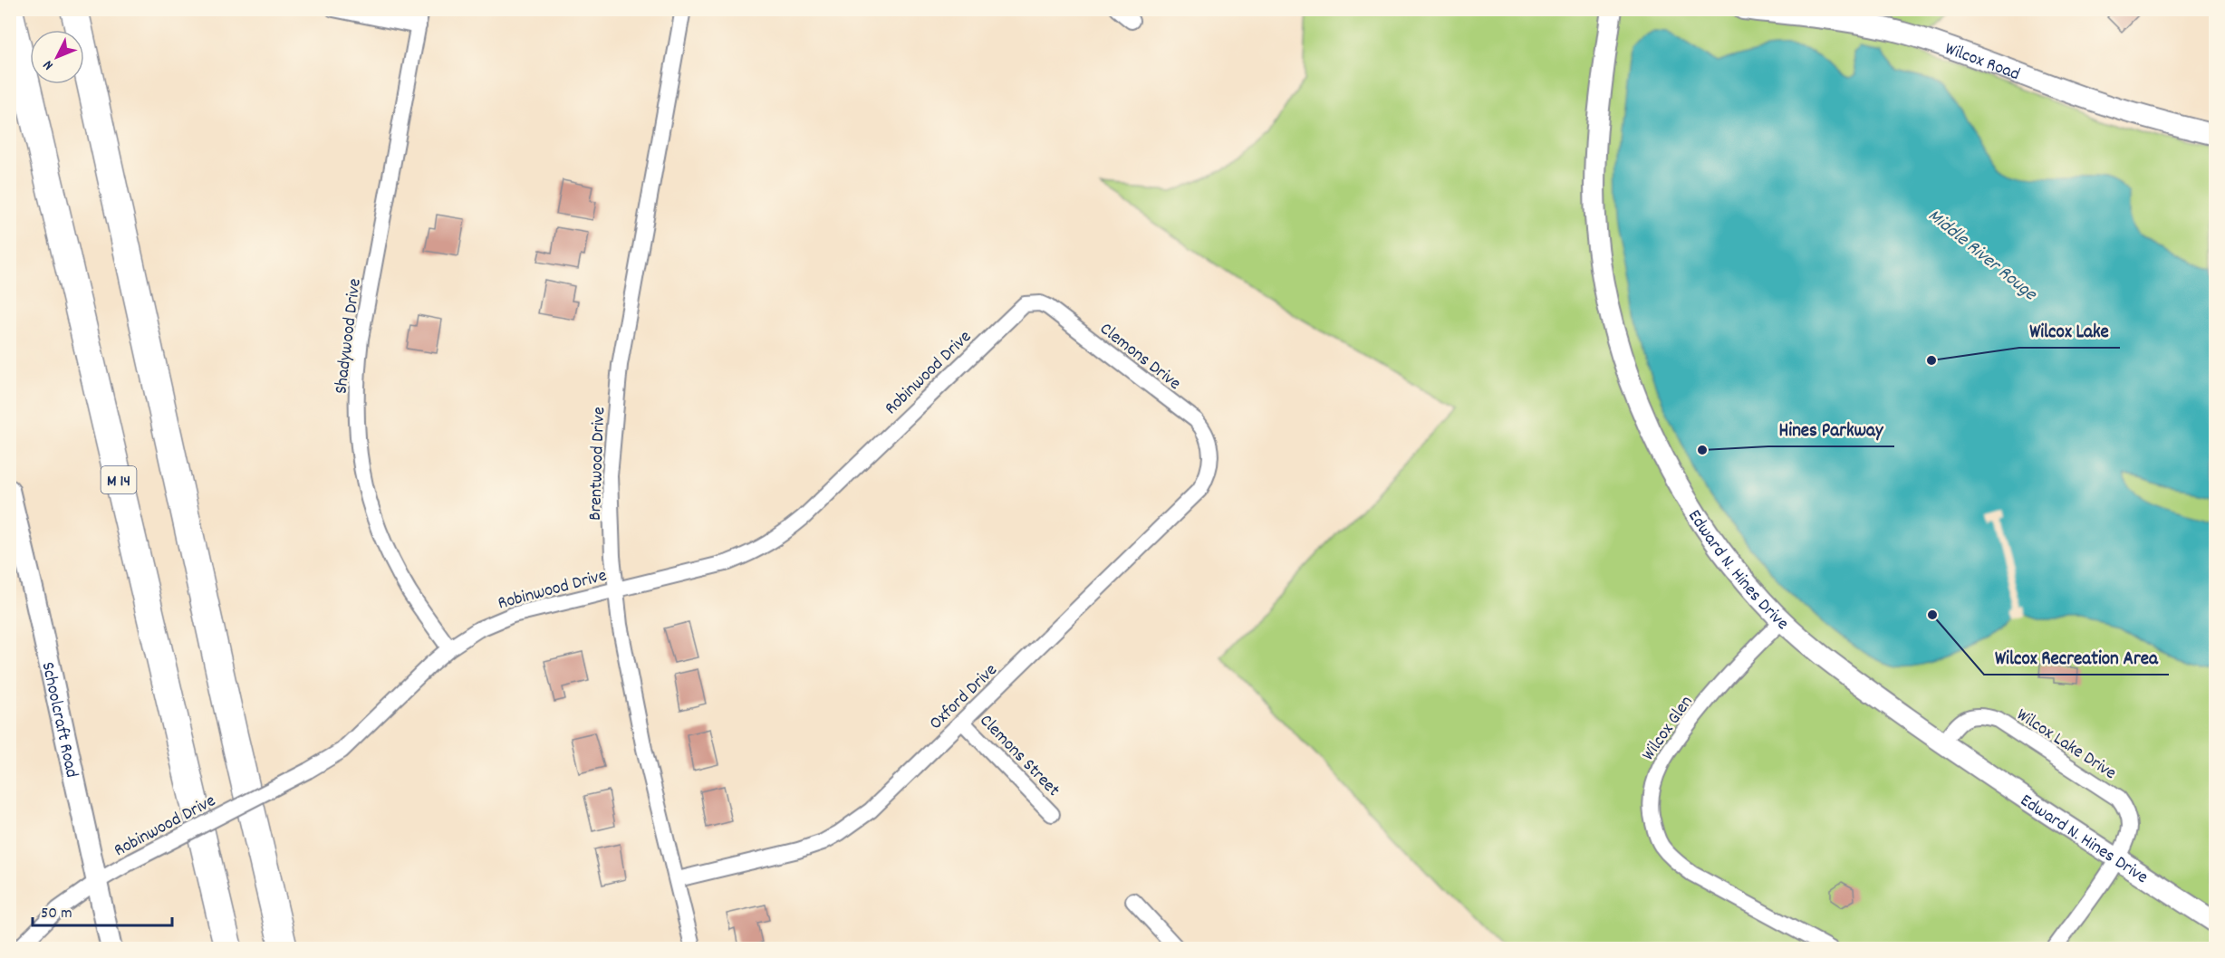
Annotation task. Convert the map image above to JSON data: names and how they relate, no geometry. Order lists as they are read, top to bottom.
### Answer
{
  "streets": {
    "highway": ["M 14"],
    "street": [
      "Wilcox Road",
      "Shadywood Drive",
      "Clemons Drive",
      "Robinwood Drive",
      "Brentwood Drive",
      "Edward N. Hines Drive",
      "Oxford Drive",
      "Schoolcraft Road",
      "Wilcox Glen",
      "Wilcox Lake Drive",
      "Clemons Street"
    ]
  },
  "crossings": [
    ["Shadywood Drive", "Robinwood Drive"],
    ["Clemons Drive", "Robinwood Drive"],
    ["Clemons Drive", "Oxford Drive"],
    ["Robinwood Drive", "Brentwood Drive"],
    ["Robinwood Drive", "Schoolcraft Road"],
    ["Brentwood Drive", "Oxford Drive"],
    ["Edward N. Hines Drive", "Wilcox Glen"],
    ["Edward N. Hines Drive", "Wilcox Lake Drive"],
    ["Oxford Drive", "Clemons Street"]
  ],
  "water": ["Middle River Rouge"],
  "places": ["Wilcox Lake", "Hines Parkway", "Wilcox Recreation Area"],
  "scale_bar": "50 m",
  "north": "bottom left"
}
